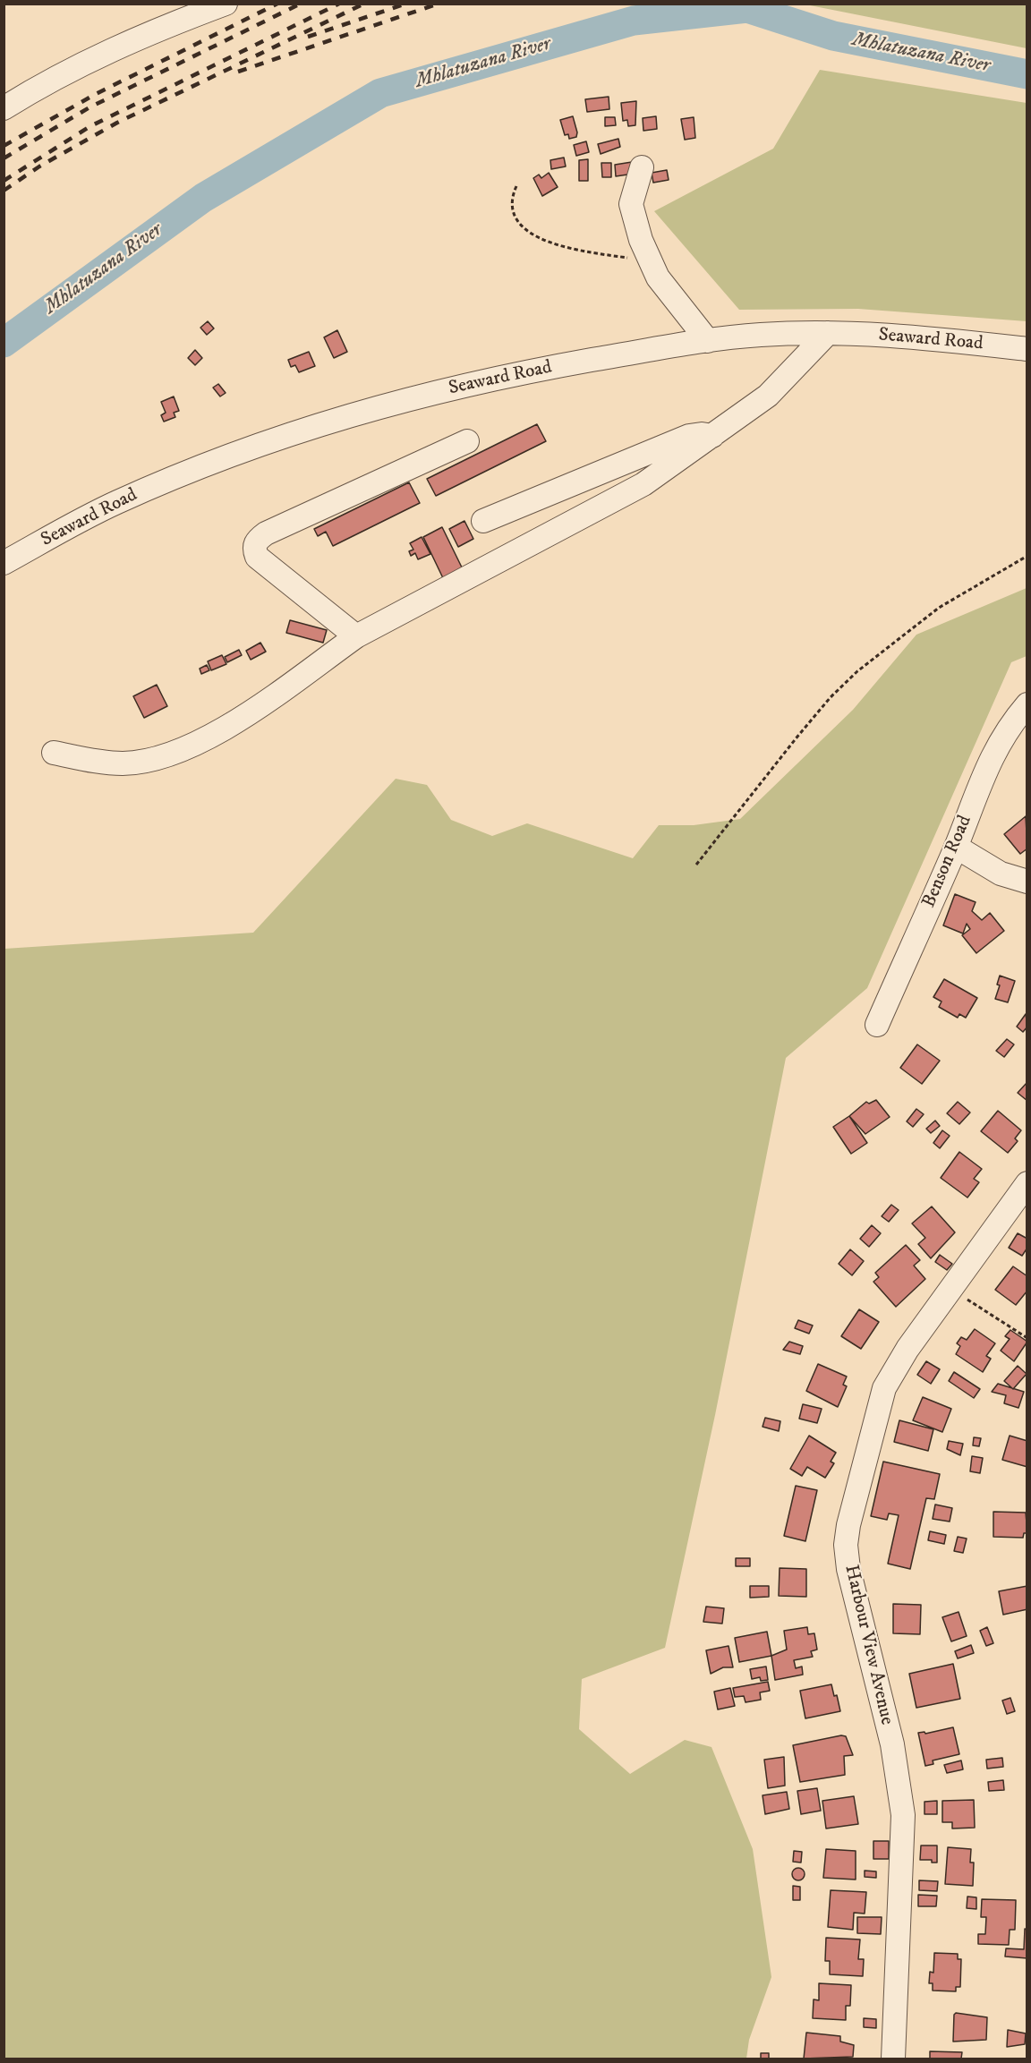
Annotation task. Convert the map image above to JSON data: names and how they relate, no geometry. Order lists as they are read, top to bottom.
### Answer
{
  "streets": {
    "street": ["Seaward Road", "Benson Road", "Harbour View Avenue"]
  },
  "water": ["Mhlatuzana River"]
}
